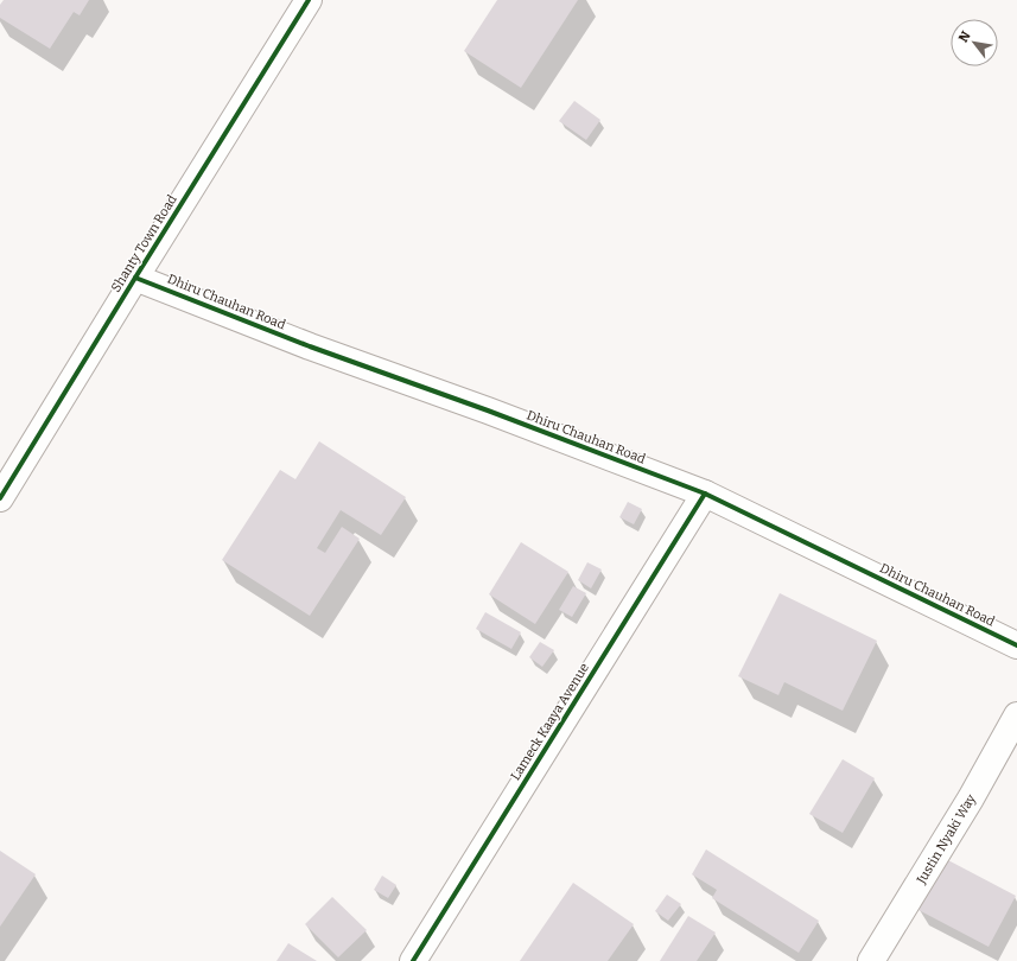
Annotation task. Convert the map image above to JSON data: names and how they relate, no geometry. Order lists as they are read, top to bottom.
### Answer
{
  "streets": {
    "street": [
      "Shanty Town Road",
      "Dhiru Chauhan Road",
      "Lameck Kaaya Avenue",
      "Justin Nyaki Way"
    ]
  },
  "crossings": [
    ["Shanty Town Road", "Dhiru Chauhan Road"],
    ["Dhiru Chauhan Road", "Lameck Kaaya Avenue"]
  ],
  "north": "top left"
}
